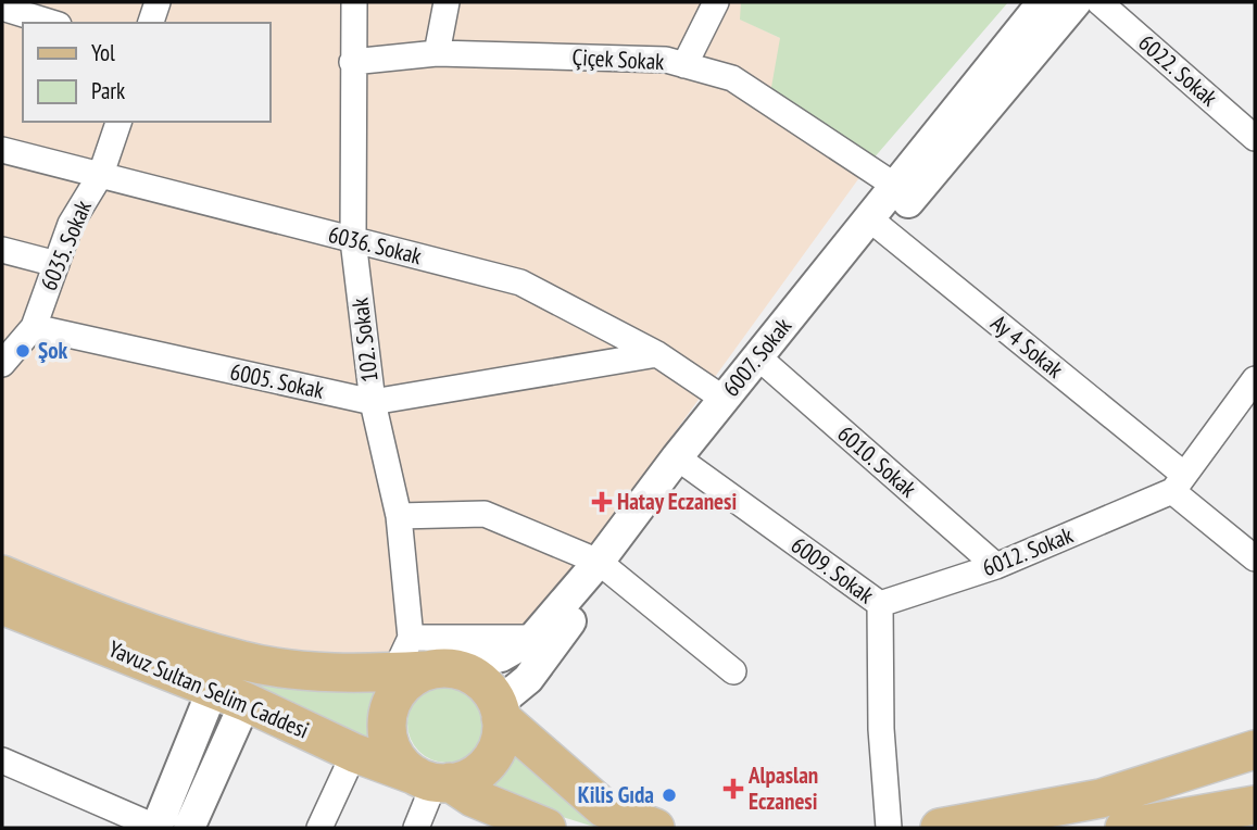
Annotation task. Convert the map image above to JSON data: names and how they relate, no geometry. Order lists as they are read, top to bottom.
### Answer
{
  "streets": {
    "main road": ["Yavuz Sultan Selim Caddesi"],
    "street": [
      "Çiçek Sokak",
      "6022. Sokak",
      "6035. Sokak",
      "6036. Sokak",
      "102. Sokak",
      "Ay 4 Sokak",
      "6007. Sokak",
      "6005. Sokak",
      "6010. Sokak",
      "6012. Sokak",
      "6009. Sokak"
    ]
  },
  "crossings": [
    ["Çiçek Sokak", "102. Sokak"],
    ["Çiçek Sokak", "6007. Sokak"],
    ["6035. Sokak", "6036. Sokak"],
    ["6035. Sokak", "6005. Sokak"],
    ["6036. Sokak", "102. Sokak"],
    ["6036. Sokak", "6007. Sokak"],
    ["6036. Sokak", "6005. Sokak"],
    ["102. Sokak", "6007. Sokak"],
    ["102. Sokak", "6005. Sokak"],
    ["102. Sokak", "Yavuz Sultan Selim Caddesi"],
    ["Ay 4 Sokak", "6007. Sokak"],
    ["Ay 4 Sokak", "6012. Sokak"],
    ["6007. Sokak", "6010. Sokak"],
    ["6007. Sokak", "6009. Sokak"],
    ["6007. Sokak", "Yavuz Sultan Selim Caddesi"],
    ["6010. Sokak", "6012. Sokak"],
    ["6012. Sokak", "6009. Sokak"]
  ],
  "places": {
    "other": ["Şok", "Kilis Gıda"],
    "health": ["Hatay Eczanesi", "Alpaslan Eczanesi"]
  },
  "legend": ["Yol", "Park"]
}
